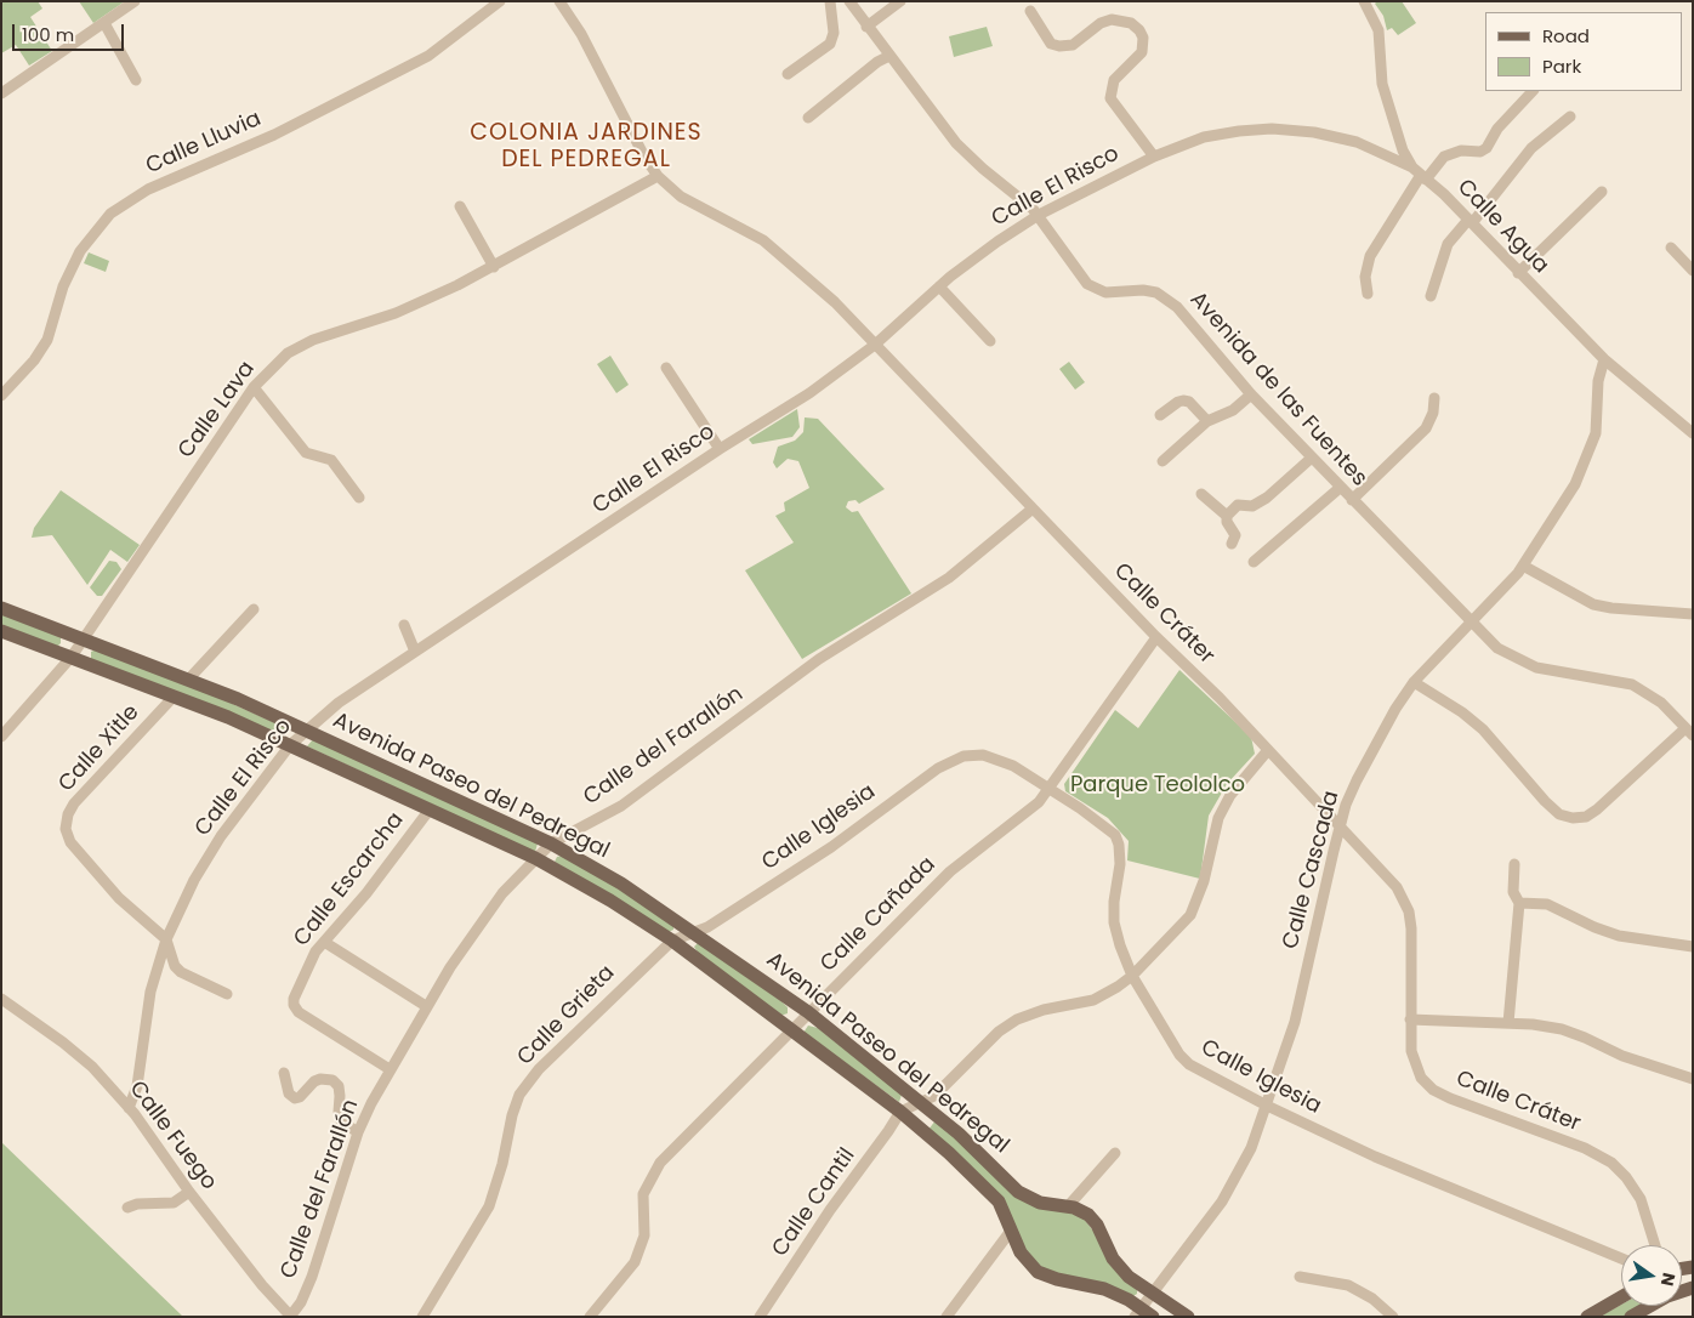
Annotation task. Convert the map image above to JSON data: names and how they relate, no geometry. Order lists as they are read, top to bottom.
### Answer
{
  "streets": {
    "main road": ["Avenida Paseo del Pedregal"],
    "street": [
      "Calle Lluvia",
      "Calle El Risco",
      "Calle Agua",
      "Avenida de las Fuentes",
      "Calle Lava",
      "Calle Cráter",
      "Calle del Farallón",
      "Calle Xitle",
      "Calle Iglesia",
      "Calle Cascada",
      "Calle Escarcha",
      "Calle Cañada",
      "Calle Grieta",
      "Calle Fuego",
      "Calle Cantil"
    ]
  },
  "crossings": [
    ["Calle El Risco", "Calle Agua"],
    ["Calle El Risco", "Avenida de las Fuentes"],
    ["Calle El Risco", "Calle Cráter"],
    ["Calle El Risco", "Calle Xitle"],
    ["Calle El Risco", "Avenida Paseo del Pedregal"],
    ["Calle El Risco", "Calle Fuego"],
    ["Calle Agua", "Calle Cascada"],
    ["Avenida de las Fuentes", "Calle Cascada"],
    ["Calle Lava", "Calle Cráter"],
    ["Calle Lava", "Avenida Paseo del Pedregal"],
    ["Calle Cráter", "Calle del Farallón"],
    ["Calle Cráter", "Calle Cascada"],
    ["Calle Cráter", "Calle Cañada"],
    ["Calle del Farallón", "Avenida Paseo del Pedregal"],
    ["Calle del Farallón", "Calle Escarcha"],
    ["Calle del Farallón", "Calle Fuego"],
    ["Calle Xitle", "Avenida Paseo del Pedregal"],
    ["Avenida Paseo del Pedregal", "Calle Iglesia"],
    ["Avenida Paseo del Pedregal", "Calle Cascada"],
    ["Avenida Paseo del Pedregal", "Calle Escarcha"],
    ["Avenida Paseo del Pedregal", "Calle Cañada"],
    ["Avenida Paseo del Pedregal", "Calle Grieta"],
    ["Avenida Paseo del Pedregal", "Calle Cantil"],
    ["Calle Iglesia", "Calle Cascada"],
    ["Calle Iglesia", "Calle Cañada"],
    ["Calle Iglesia", "Calle Grieta"]
  ],
  "districts": ["COLONIA JARDINES DEL PEDREGAL"],
  "parks": ["Parque Teololco"],
  "legend": ["Road", "Park"],
  "scale_bar": "100 m",
  "north": "right"
}
